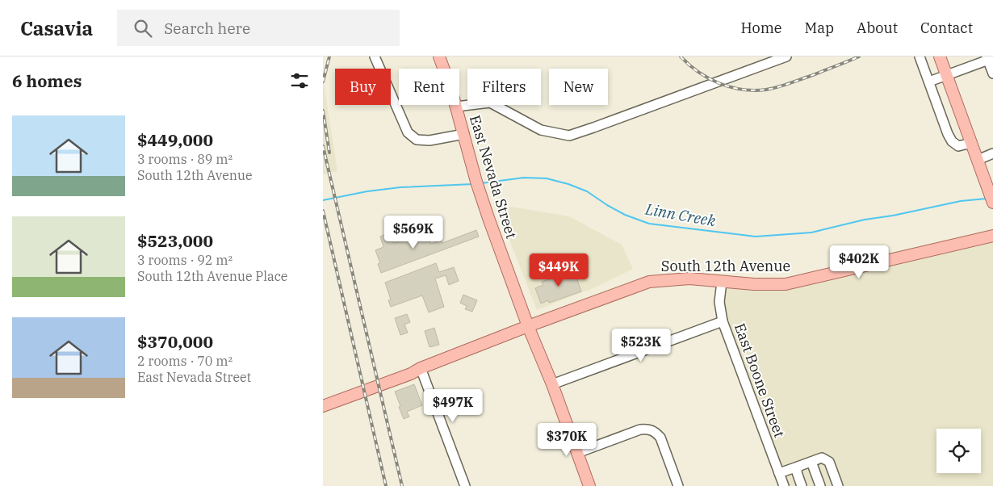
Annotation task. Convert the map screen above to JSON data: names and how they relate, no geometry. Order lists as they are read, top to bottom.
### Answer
{
  "streets": {
    "main road": ["East Nevada Street", "South 12th Avenue"],
    "street": ["East Boone Street"]
  },
  "crossings": [
    ["East Nevada Street", "South 12th Avenue"],
    ["South 12th Avenue", "East Boone Street"]
  ],
  "water": ["Linn Creek"],
  "page": {
    "header": "Casavia",
    "search": "Search here",
    "nav": [
      "Home",
      "Map",
      "About",
      "Contact"
    ],
    "heading": "6 homes",
    "chip": [
      "Buy",
      "Rent",
      "Filters",
      "New"
    ],
    "list": [
      {
        "name": "$449,000",
        "note": "3 rooms · 89 m² · South 12th Avenue"
      },
      {
        "name": "$523,000",
        "note": "3 rooms · 92 m² · South 12th Avenue Place"
      },
      {
        "name": "$370,000",
        "note": "2 rooms · 70 m² · East Nevada Street"
      }
    ],
    "price": [
      "$569K",
      "$402K",
      "$449K",
      "$523K",
      "$497K",
      "$370K"
    ]
  }
}
